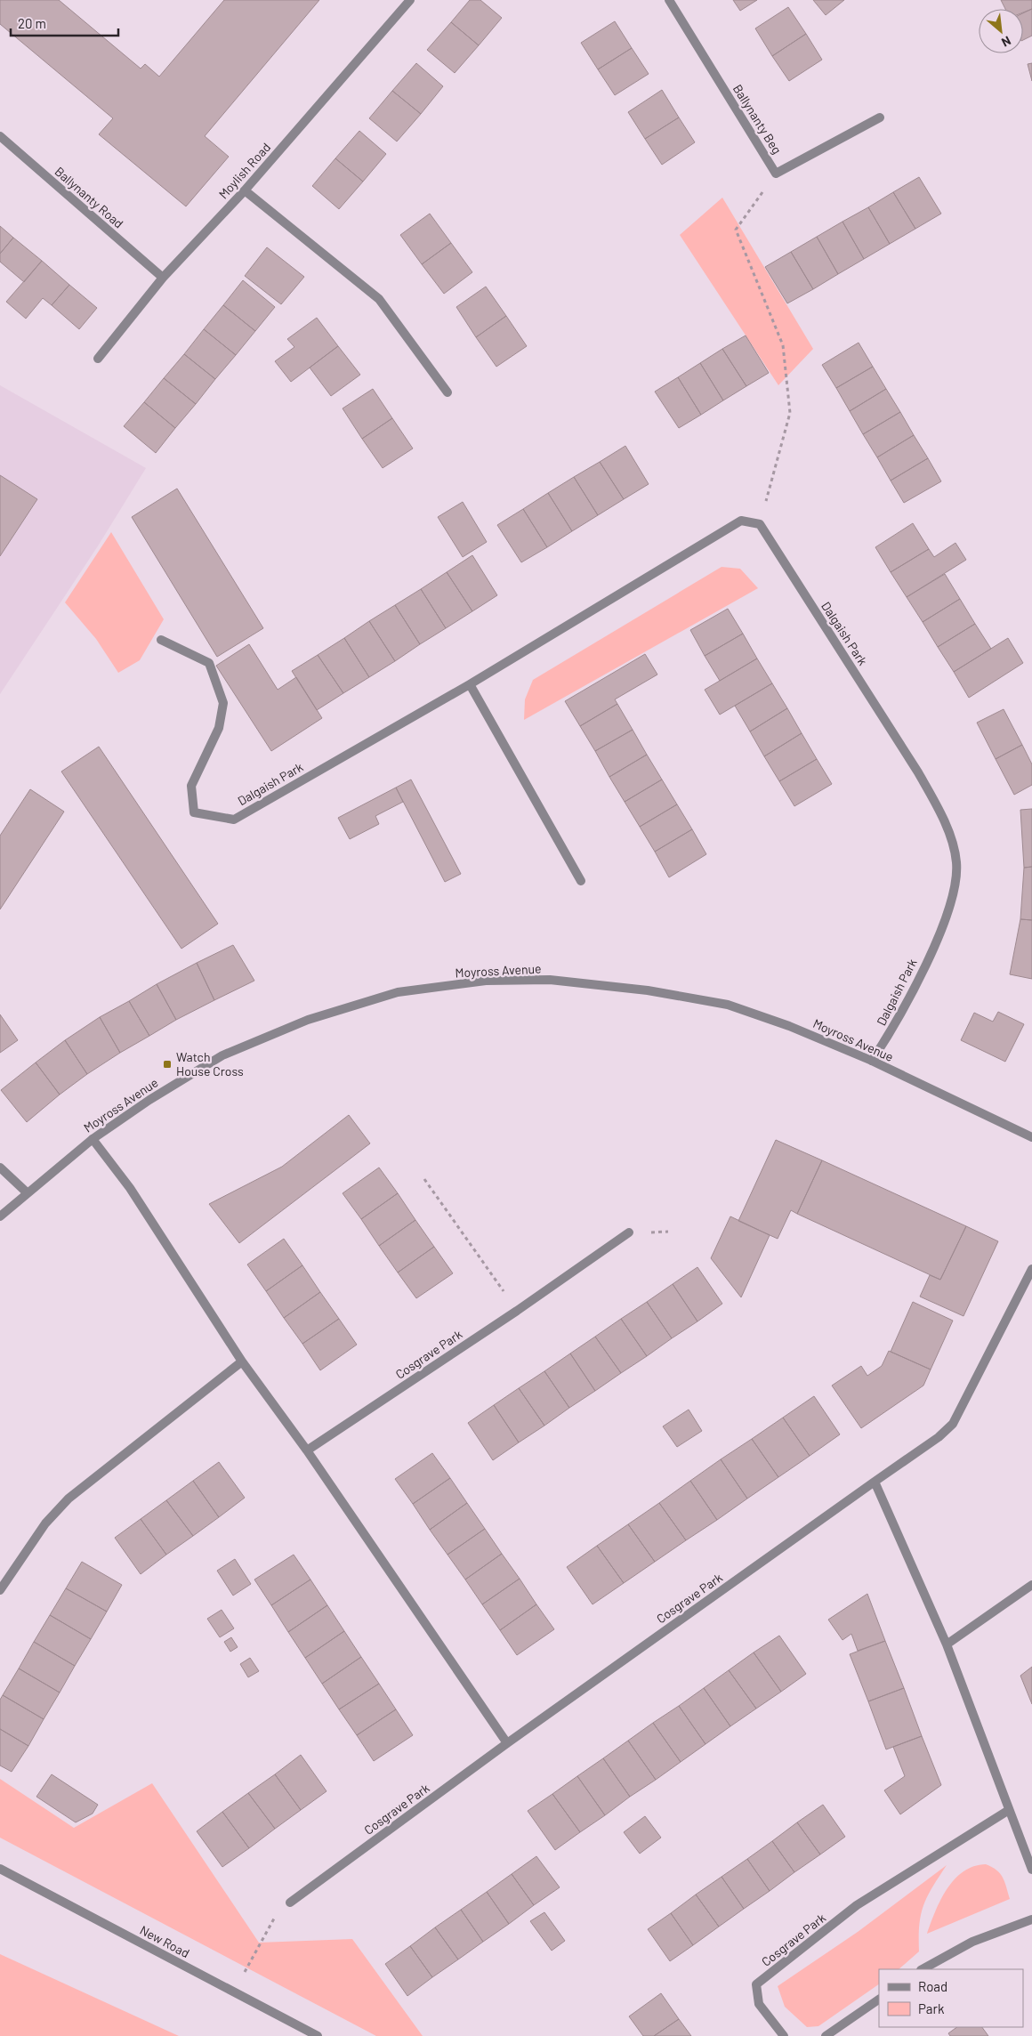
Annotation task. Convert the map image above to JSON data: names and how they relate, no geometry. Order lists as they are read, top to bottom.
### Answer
{
  "streets": {
    "street": [
      "Ballynanty Beg",
      "Moylish Road",
      "Ballynanty Road",
      "Dalgaish Park",
      "Moyross Avenue",
      "Cosgrave Park",
      "New Road"
    ]
  },
  "crossings": [
    ["Moylish Road", "Ballynanty Road"],
    ["Dalgaish Park", "Moyross Avenue"]
  ],
  "places": {
    "transit": ["Watch House Cross"]
  },
  "legend": ["Road", "Park"],
  "scale_bar": "20 m",
  "north": "bottom right"
}
